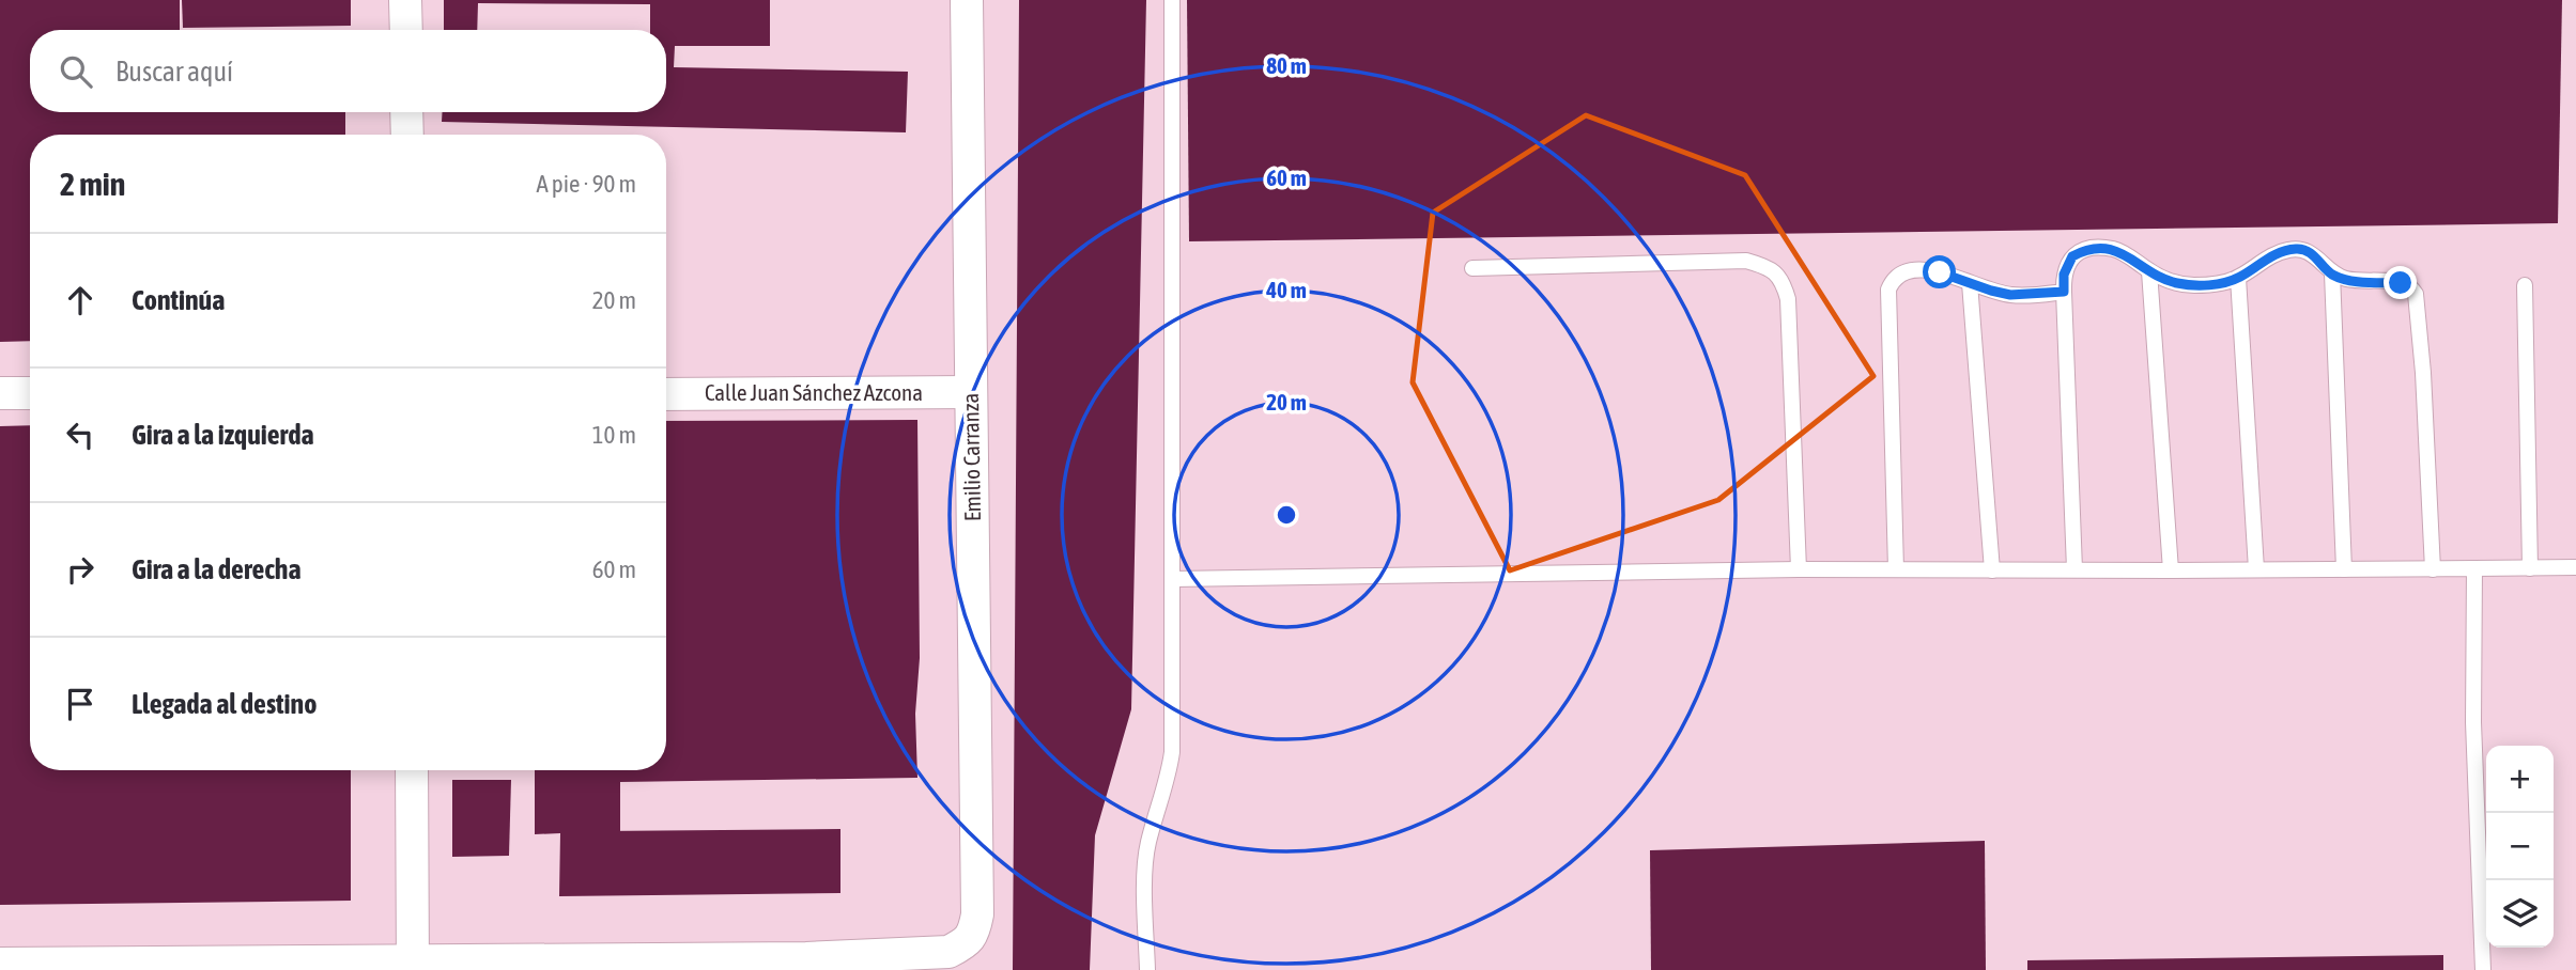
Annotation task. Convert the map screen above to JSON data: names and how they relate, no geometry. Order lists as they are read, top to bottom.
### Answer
{
  "streets": {
    "street": ["Calle Juan Sánchez Azcona", "Emilio Carranza"]
  },
  "crossings": [
    ["Calle Juan Sánchez Azcona", "Emilio Carranza"]
  ],
  "page": {
    "search": "Buscar aquí",
    "heading": ["2 min", "A pie · 90 m"],
    "list": [
      ["Continúa", "20 m"],
      ["Gira a la izquierda", "10 m"],
      ["Gira a la derecha", "60 m"],
      "Llegada al destino"
    ],
    "map_buttons": ["+", "−"]
  },
  "rings": [
    "80 m",
    "60 m",
    "40 m",
    "20 m"
  ]
}
